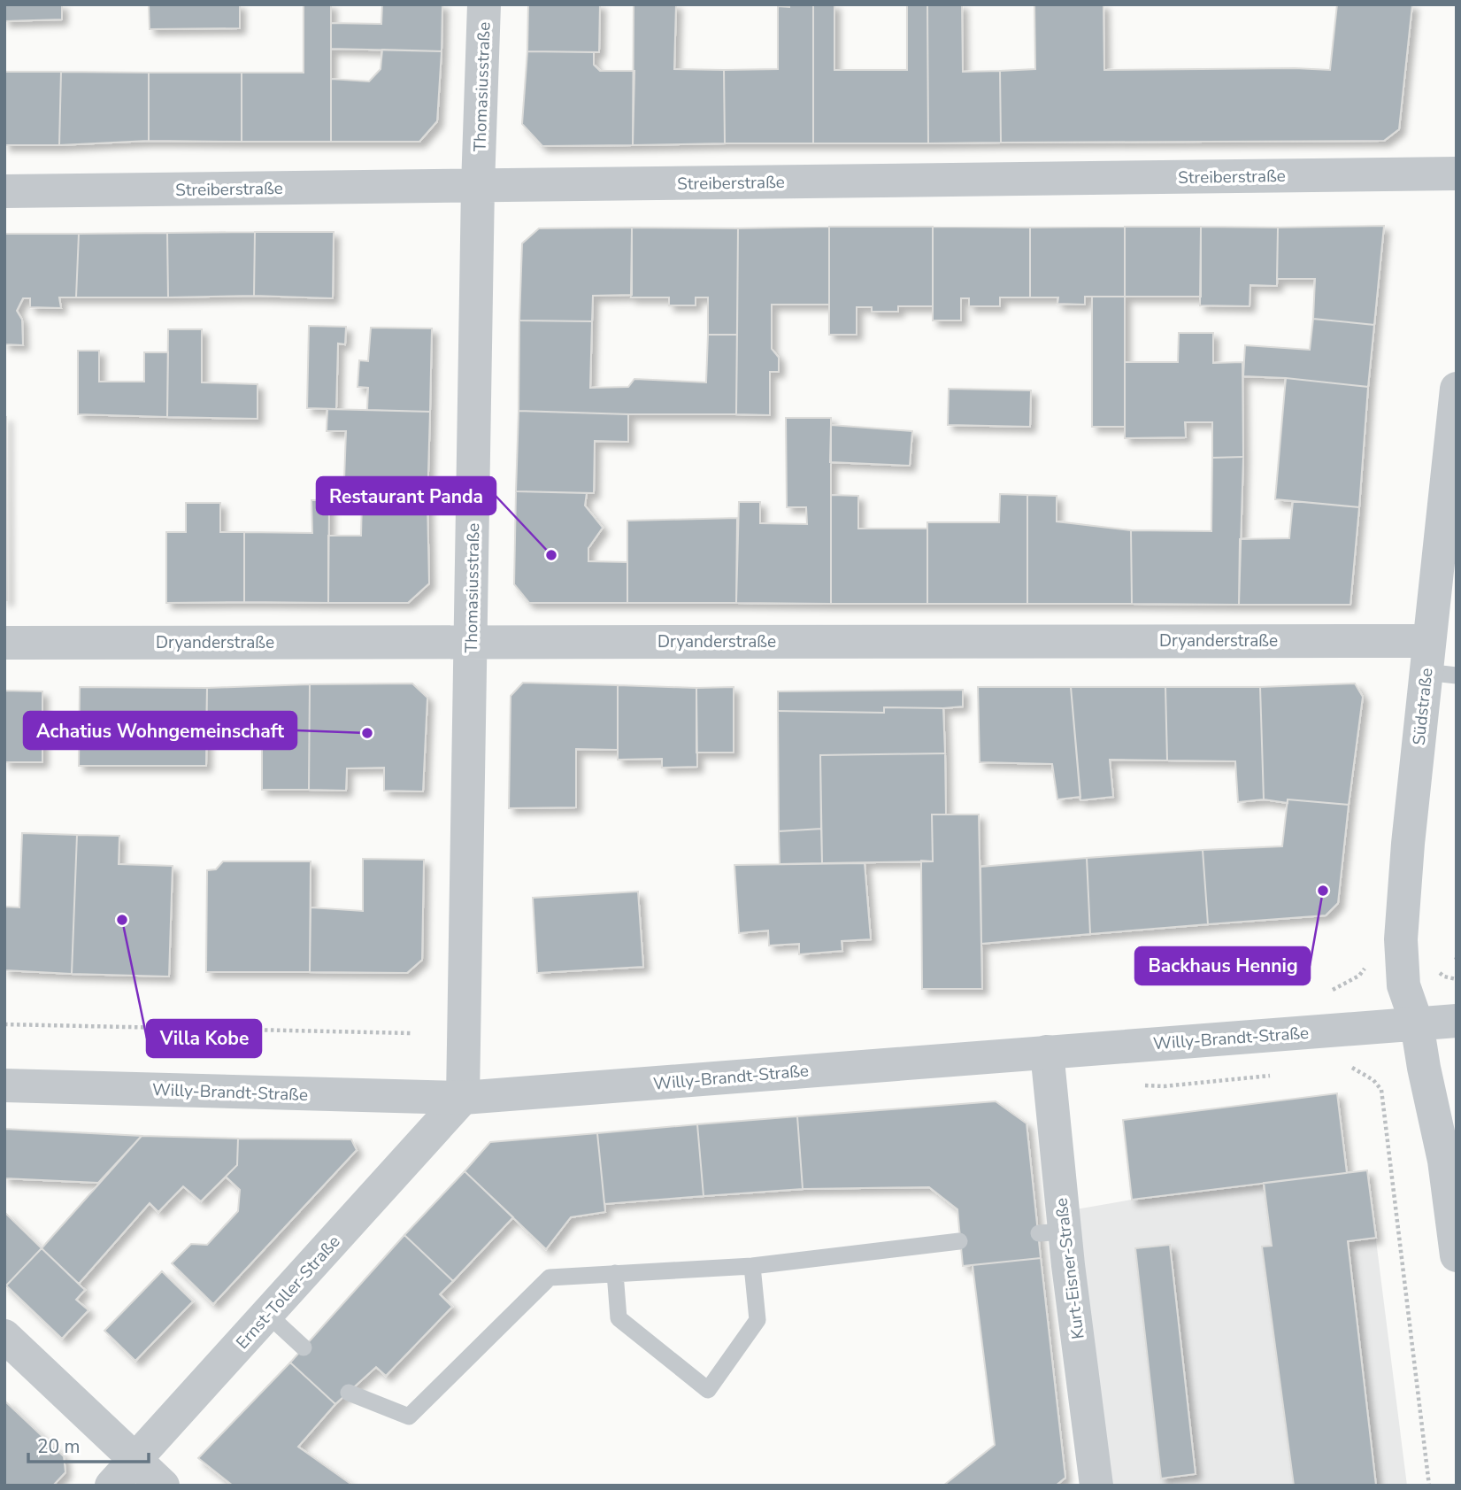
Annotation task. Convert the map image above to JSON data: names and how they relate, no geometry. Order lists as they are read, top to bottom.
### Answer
{
  "streets": {
    "street": [
      "Thomasiusstraße",
      "Streiberstraße",
      "Dryanderstraße",
      "Südstraße",
      "Willy-Brandt-Straße",
      "Kurt-Eisner-Straße",
      "Ernst-Toller-Straße"
    ]
  },
  "crossings": [
    ["Thomasiusstraße", "Streiberstraße"],
    ["Thomasiusstraße", "Dryanderstraße"],
    ["Thomasiusstraße", "Willy-Brandt-Straße"],
    ["Thomasiusstraße", "Ernst-Toller-Straße"],
    ["Dryanderstraße", "Südstraße"],
    ["Südstraße", "Willy-Brandt-Straße"],
    ["Willy-Brandt-Straße", "Kurt-Eisner-Straße"],
    ["Willy-Brandt-Straße", "Ernst-Toller-Straße"]
  ],
  "places": [
    "Restaurant Panda",
    "Achatius Wohngemeinschaft",
    "Backhaus Hennig",
    "Villa Kobe"
  ],
  "scale_bar": "20 m"
}
